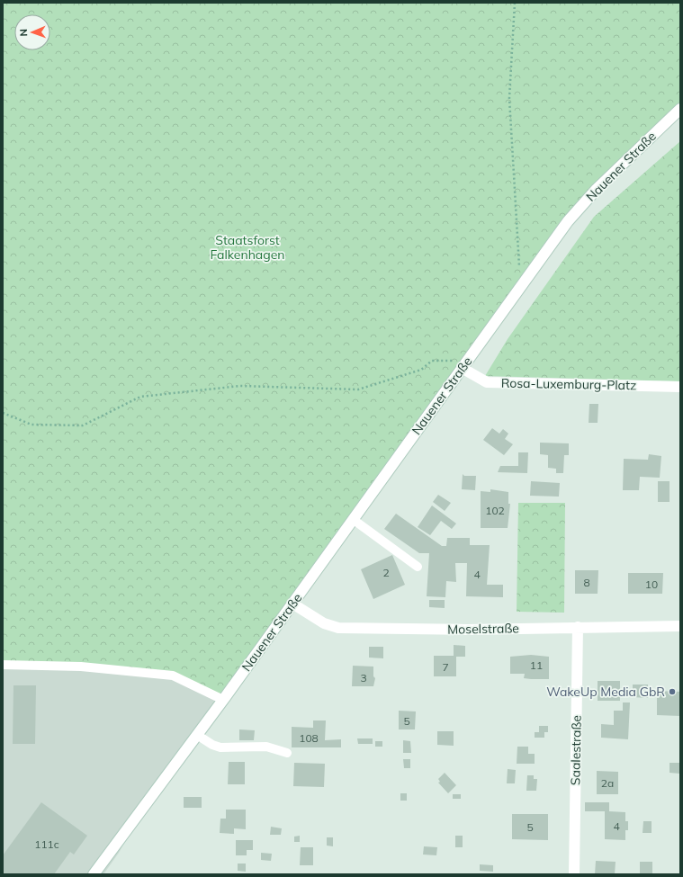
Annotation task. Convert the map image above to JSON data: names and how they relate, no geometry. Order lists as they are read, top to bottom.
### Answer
{
  "streets": {
    "main road": [
      "Nauener Straße",
      "Rosa-Luxemburg-Platz",
      "Moselstraße",
      "Saalestraße"
    ]
  },
  "crossings": [
    ["Nauener Straße", "Rosa-Luxemburg-Platz"],
    ["Nauener Straße", "Moselstraße"],
    ["Moselstraße", "Saalestraße"]
  ],
  "parks": ["Staatsforst Falkenhagen"],
  "places": ["WakeUp Media GbR"],
  "house_numbers": [
    "102",
    "2",
    "4",
    "8",
    "10",
    "11",
    "7",
    "3",
    "5",
    "108",
    "2a",
    "4",
    "5",
    "111c"
  ],
  "north": "left"
}
